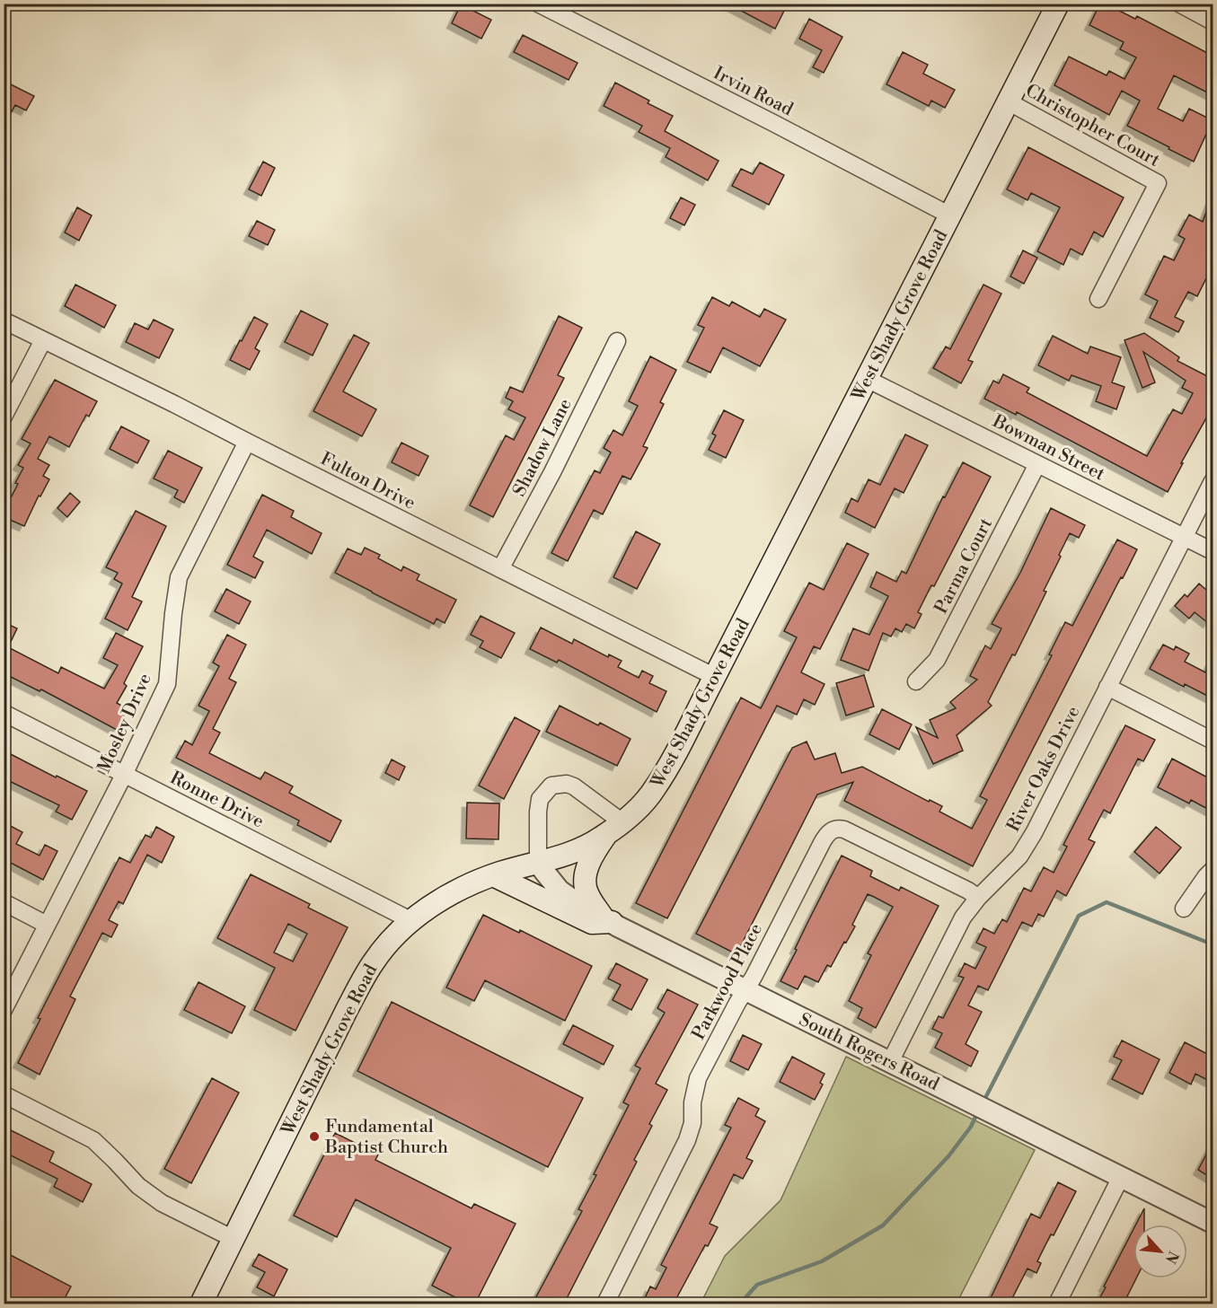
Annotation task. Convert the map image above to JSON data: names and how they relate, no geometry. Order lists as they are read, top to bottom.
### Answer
{
  "streets": {
    "main road": ["West Shady Grove Road"],
    "street": [
      "Irvin Road",
      "Christopher Court",
      "Shadow Lane",
      "Bowman Street",
      "Fulton Drive",
      "Parma Court",
      "Mosley Drive",
      "River Oaks Drive",
      "Ronne Drive",
      "Parkwood Place",
      "South Rogers Road"
    ]
  },
  "crossings": [
    ["Irvin Road", "West Shady Grove Road"],
    ["Christopher Court", "West Shady Grove Road"],
    ["West Shady Grove Road", "Bowman Street"],
    ["West Shady Grove Road", "Fulton Drive"],
    ["West Shady Grove Road", "Ronne Drive"],
    ["West Shady Grove Road", "South Rogers Road"],
    ["Shadow Lane", "Fulton Drive"],
    ["Bowman Street", "Parma Court"],
    ["Bowman Street", "River Oaks Drive"],
    ["Fulton Drive", "Mosley Drive"],
    ["Mosley Drive", "Ronne Drive"],
    ["River Oaks Drive", "Parkwood Place"],
    ["River Oaks Drive", "South Rogers Road"],
    ["Parkwood Place", "South Rogers Road"]
  ],
  "places": ["Fundamental Baptist Church"],
  "north": "bottom right"
}
